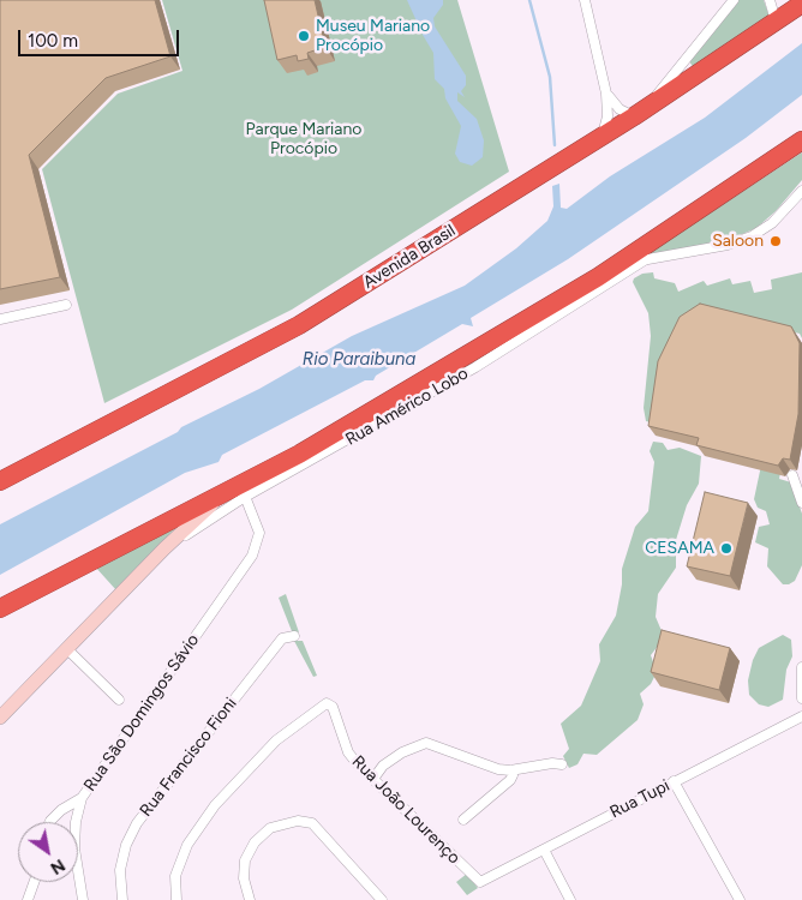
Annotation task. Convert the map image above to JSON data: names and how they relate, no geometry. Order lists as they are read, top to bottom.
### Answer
{
  "streets": {
    "highway": ["Avenida Brasil"],
    "main road": ["Rua Américo Lobo"],
    "street": [
      "Rua São Domingos Sávio",
      "Rua Francisco Fioni",
      "Rua Tupi",
      "Rua João Lourenço"
    ]
  },
  "crossings": [
    ["Rua Américo Lobo", "Rua São Domingos Sávio"],
    ["Rua Tupi", "Rua João Lourenço"]
  ],
  "water": ["Rio Paraibuna"],
  "parks": ["Parque Mariano Procópio"],
  "places": ["Museu Mariano Procópio", "Saloon", "CESAMA"],
  "scale_bar": "100 m",
  "north": "bottom right"
}
